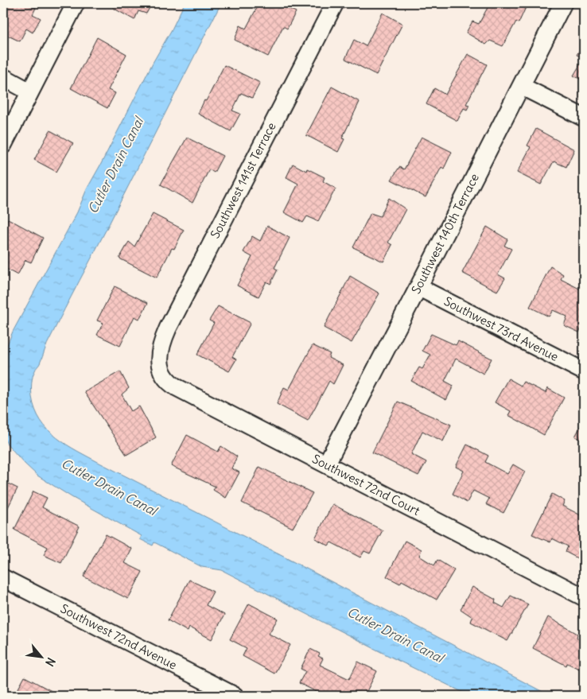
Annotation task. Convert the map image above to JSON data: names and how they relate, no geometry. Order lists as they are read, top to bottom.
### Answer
{
  "streets": {
    "street": [
      "Southwest 141st Terrace",
      "Southwest 140th Terrace",
      "Southwest 73rd Avenue",
      "Southwest 72nd Court",
      "Southwest 72nd Avenue"
    ]
  },
  "crossings": [
    ["Southwest 141st Terrace", "Southwest 72nd Court"],
    ["Southwest 140th Terrace", "Southwest 73rd Avenue"],
    ["Southwest 140th Terrace", "Southwest 72nd Court"]
  ],
  "water": ["Cutler Drain Canal"],
  "north": "bottom right"
}
